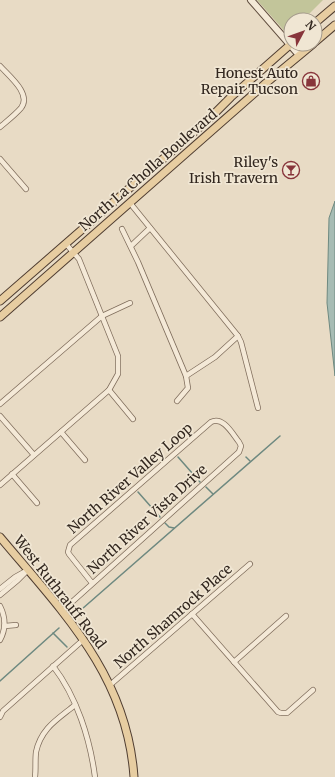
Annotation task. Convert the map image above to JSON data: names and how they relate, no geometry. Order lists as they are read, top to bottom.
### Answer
{
  "streets": {
    "main road": ["North La Cholla Boulevard", "West Ruthrauff Road"],
    "street": ["North River Valley Loop", "North River Vista Drive", "North Shamrock Place"]
  },
  "crossings": [
    ["North River Valley Loop", "North River Vista Drive"],
    ["North River Vista Drive", "West Ruthrauff Road"],
    ["West Ruthrauff Road", "North Shamrock Place"]
  ],
  "places": {
    "shop": ["Honest Auto Repair Tucson"],
    "bar": ["Riley's Irish Travern"]
  },
  "north": "top right"
}
